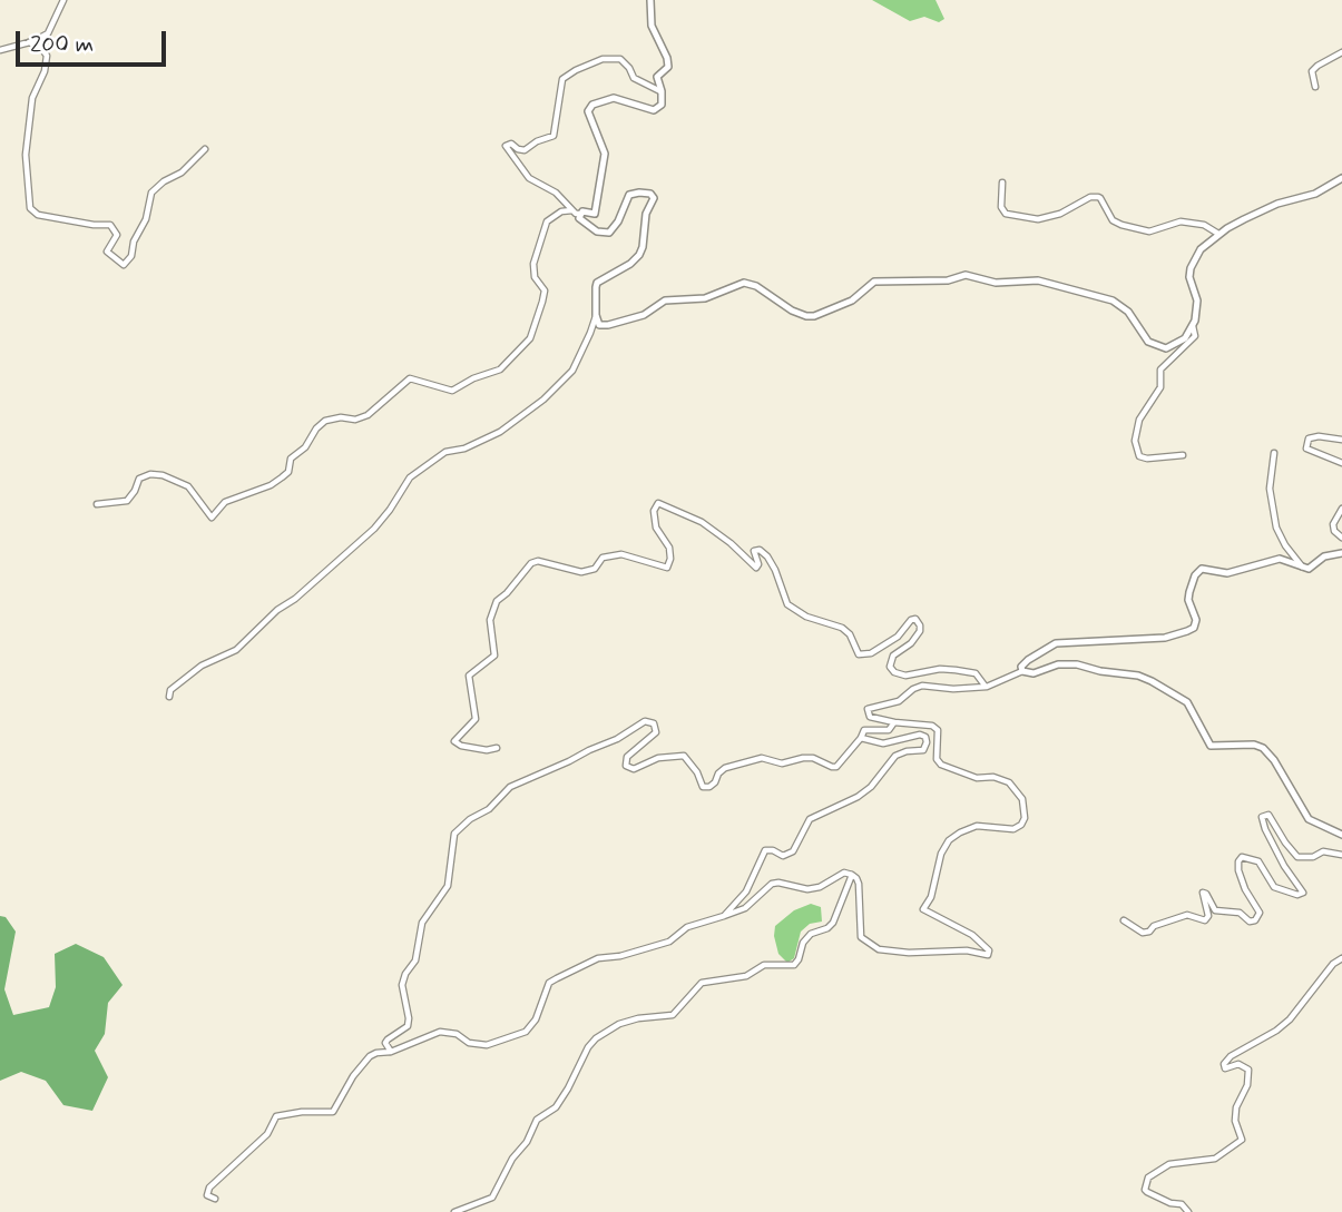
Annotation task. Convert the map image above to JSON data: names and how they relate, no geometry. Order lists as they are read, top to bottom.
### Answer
{
  "scale_bar": "200 m"
}
